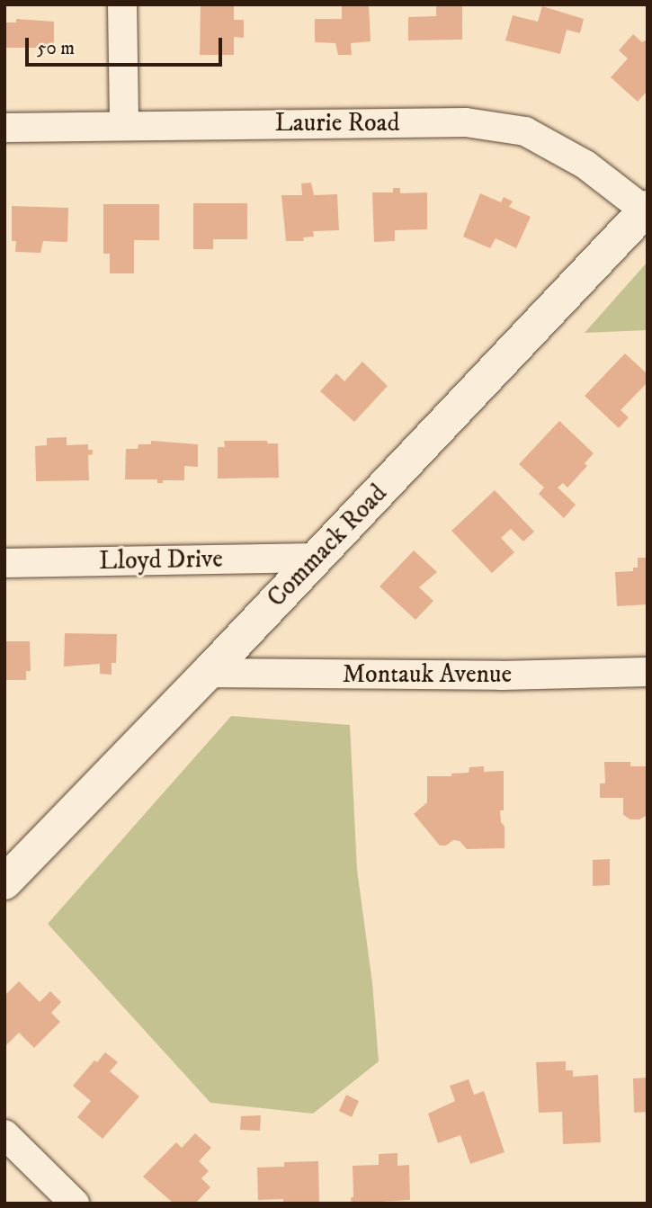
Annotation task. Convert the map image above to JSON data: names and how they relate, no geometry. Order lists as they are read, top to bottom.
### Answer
{
  "streets": {
    "street": [
      "Laurie Road",
      "Commack Road",
      "Lloyd Drive",
      "Montauk Avenue"
    ]
  },
  "crossings": [
    ["Laurie Road", "Commack Road"],
    ["Commack Road", "Lloyd Drive"],
    ["Commack Road", "Montauk Avenue"]
  ],
  "scale_bar": "50 m"
}
